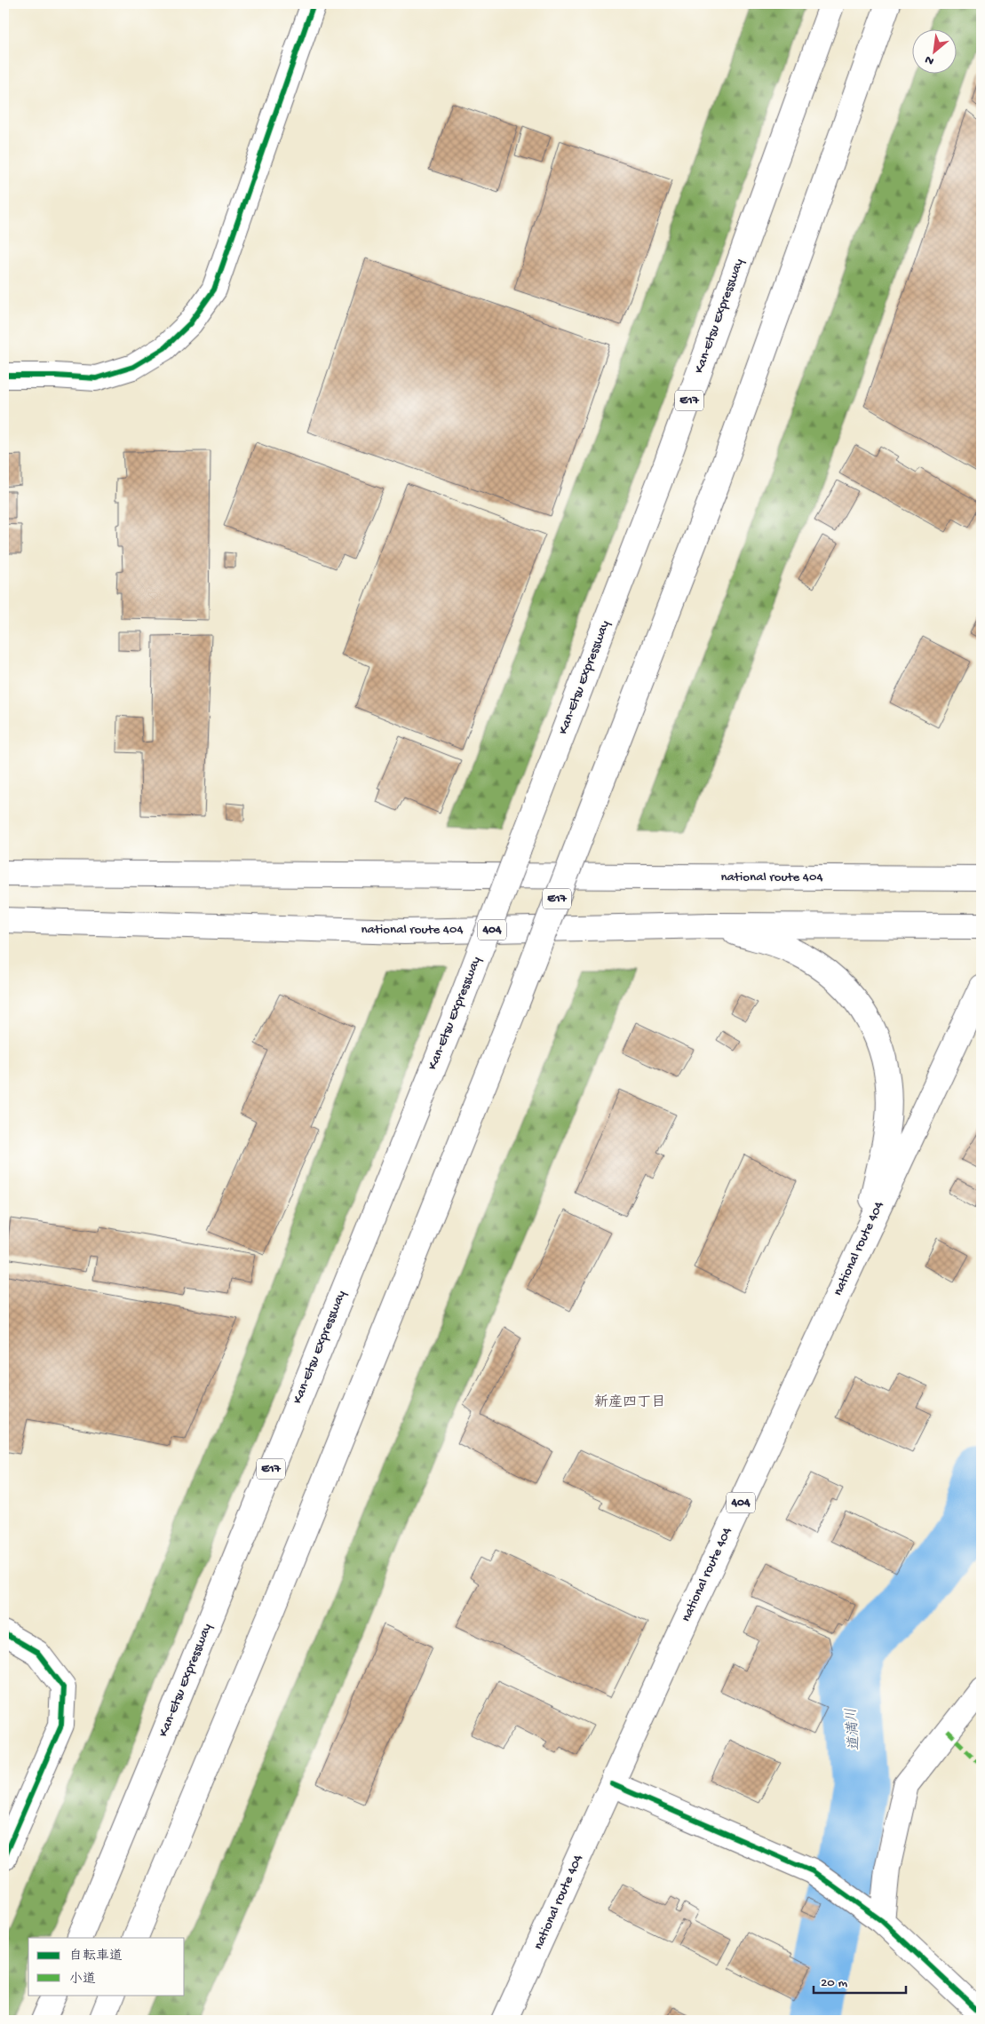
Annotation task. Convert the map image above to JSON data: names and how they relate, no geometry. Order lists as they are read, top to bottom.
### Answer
{
  "streets": {
    "main road": [
      "Kan-Etsu Expressway",
      "E17",
      "national route 404",
      "404"
    ]
  },
  "districts": ["新産四丁目"],
  "water": ["道満川"],
  "legend": ["自転車道", "小道"],
  "scale_bar": "20 m",
  "north": "bottom left"
}
